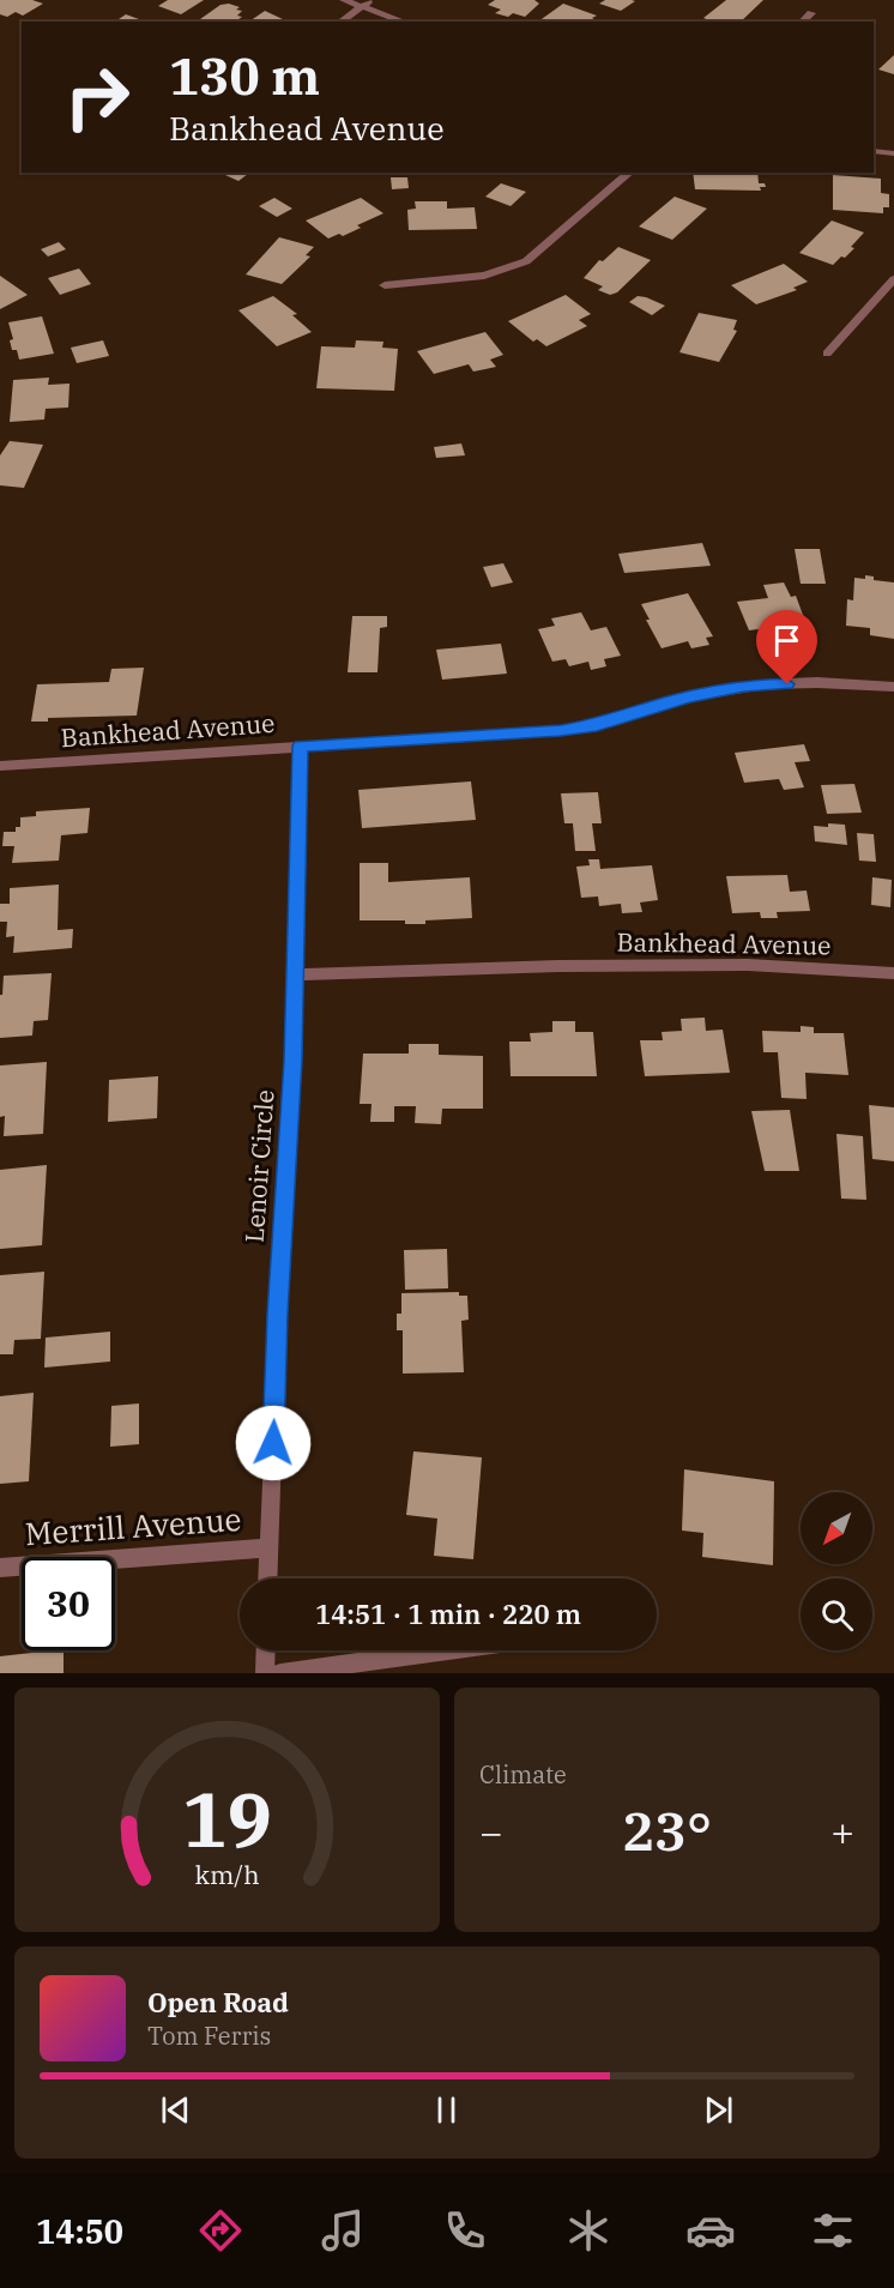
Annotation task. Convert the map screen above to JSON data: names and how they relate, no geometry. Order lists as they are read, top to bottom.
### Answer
{
  "streets": {
    "street": ["Bankhead Avenue", "Lenoir Circle", "Merrill Avenue"]
  },
  "crossings": [
    ["Bankhead Avenue", "Lenoir Circle"],
    ["Lenoir Circle", "Merrill Avenue"]
  ],
  "north": "bottom left",
  "page": {
    "turn": ["130 m", "Bankhead Avenue"],
    "limit": "30",
    "trip": "14:51 · 1 min · 220 m",
    "tile": "Climate",
    "heat": ["−", "23°", "+"],
    "song": ["Open Road", "Tom Ferris"],
    "tabs": "14:50",
    "gauge": ["19", "km/h"]
  }
}
